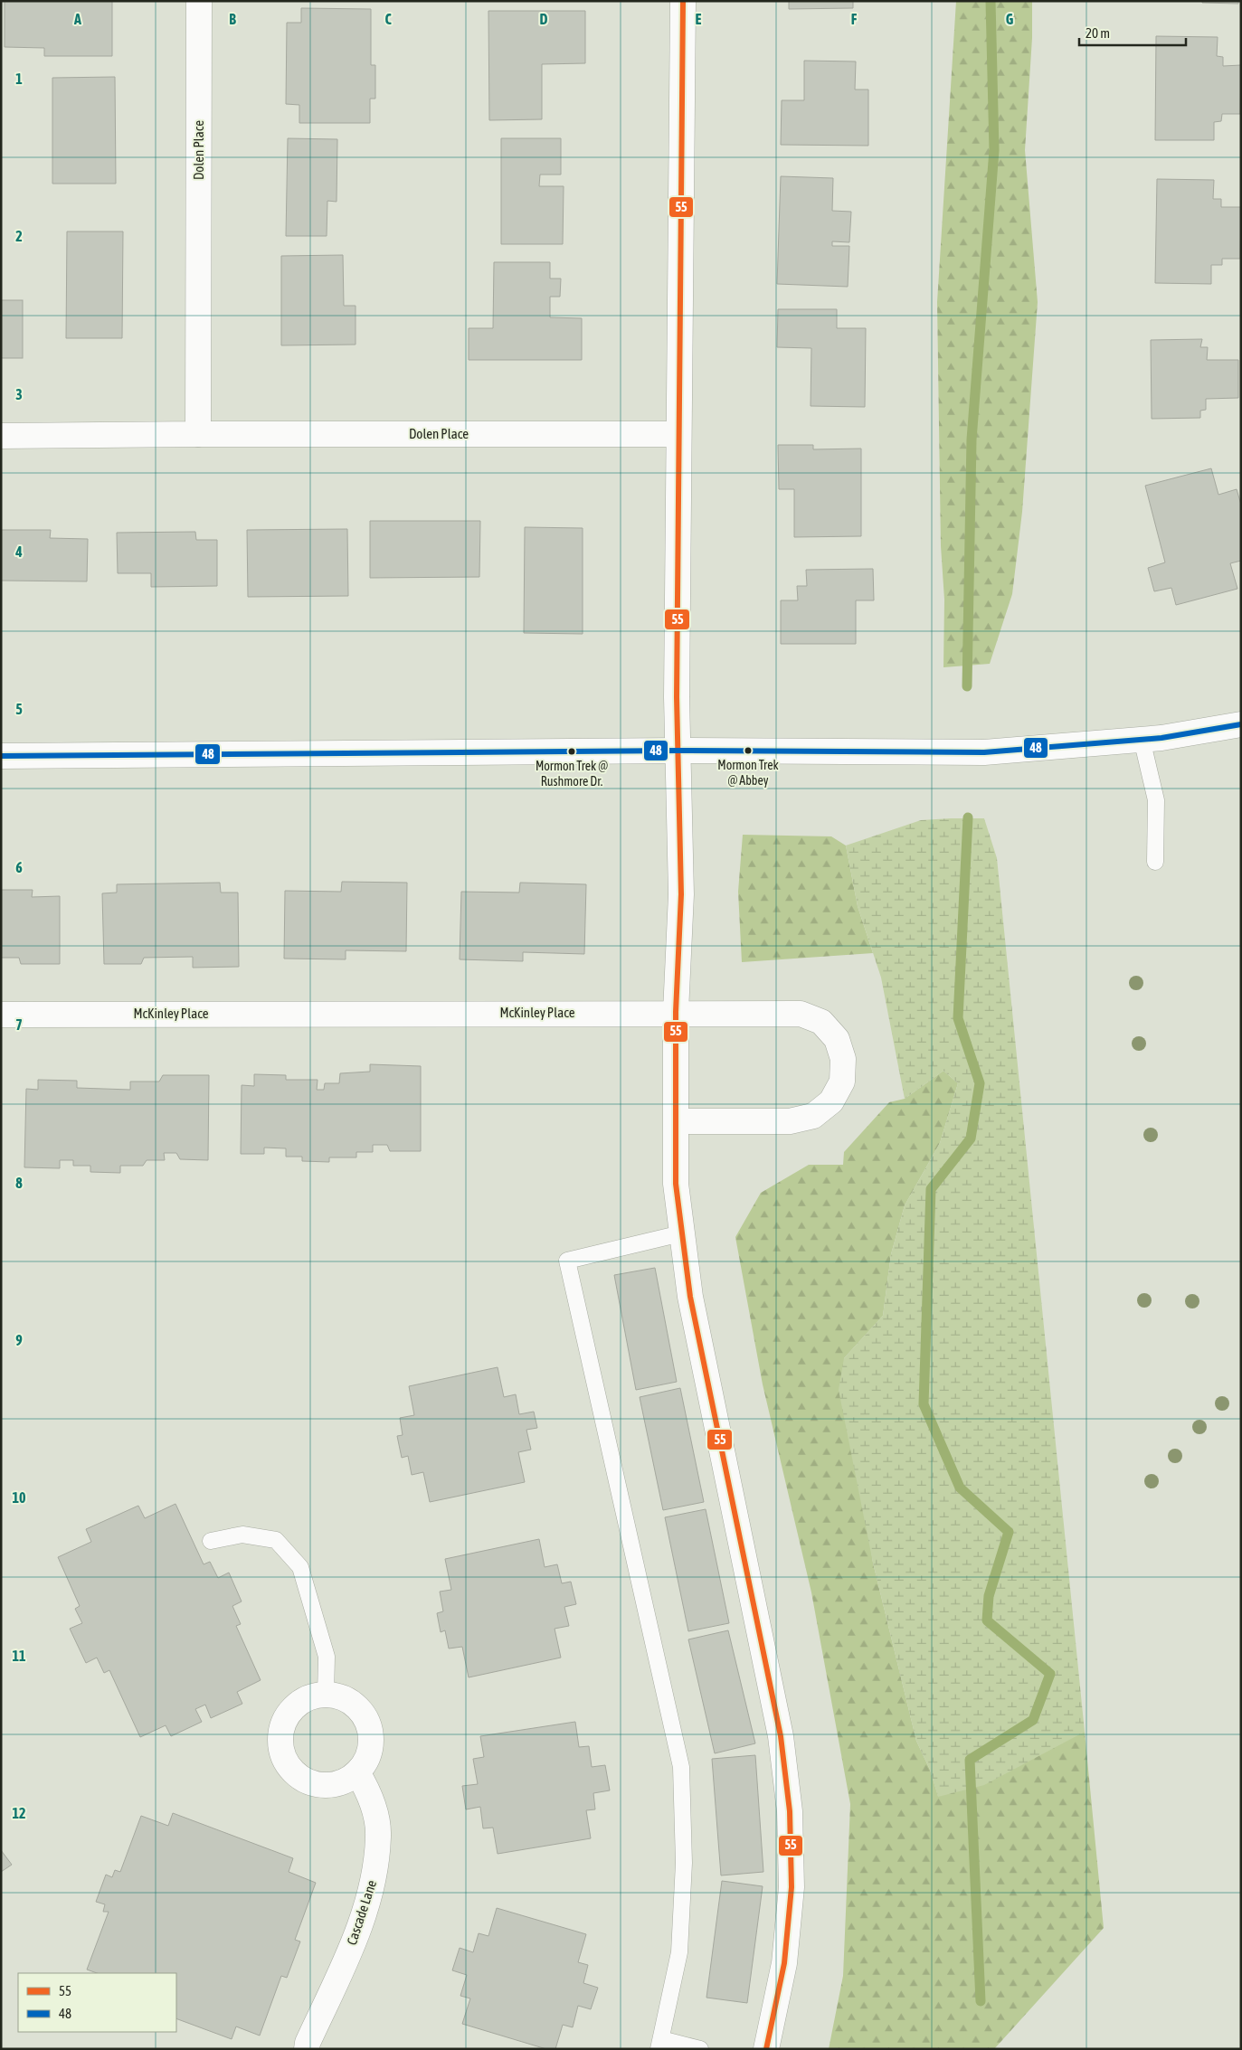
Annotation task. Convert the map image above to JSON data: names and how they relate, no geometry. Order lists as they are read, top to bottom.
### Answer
{
  "streets": {
    "street": ["Dolen Place", "McKinley Place", "Cascade Lane"]
  },
  "places": ["Mormon Trek @ Abbey", "Mormon Trek @ Rushmore Dr."],
  "lines": ["transit line 55", "transit line 48"],
  "legend": ["55", "48"],
  "scale_bar": "20 m",
  "grid": {
    "columns": [
      "A",
      "B",
      "C",
      "D",
      "E",
      "F",
      "G"
    ],
    "rows": [
      "1",
      "2",
      "3",
      "4",
      "5",
      "6",
      "7",
      "8",
      "9",
      "10",
      "11",
      "12"
    ]
  }
}
